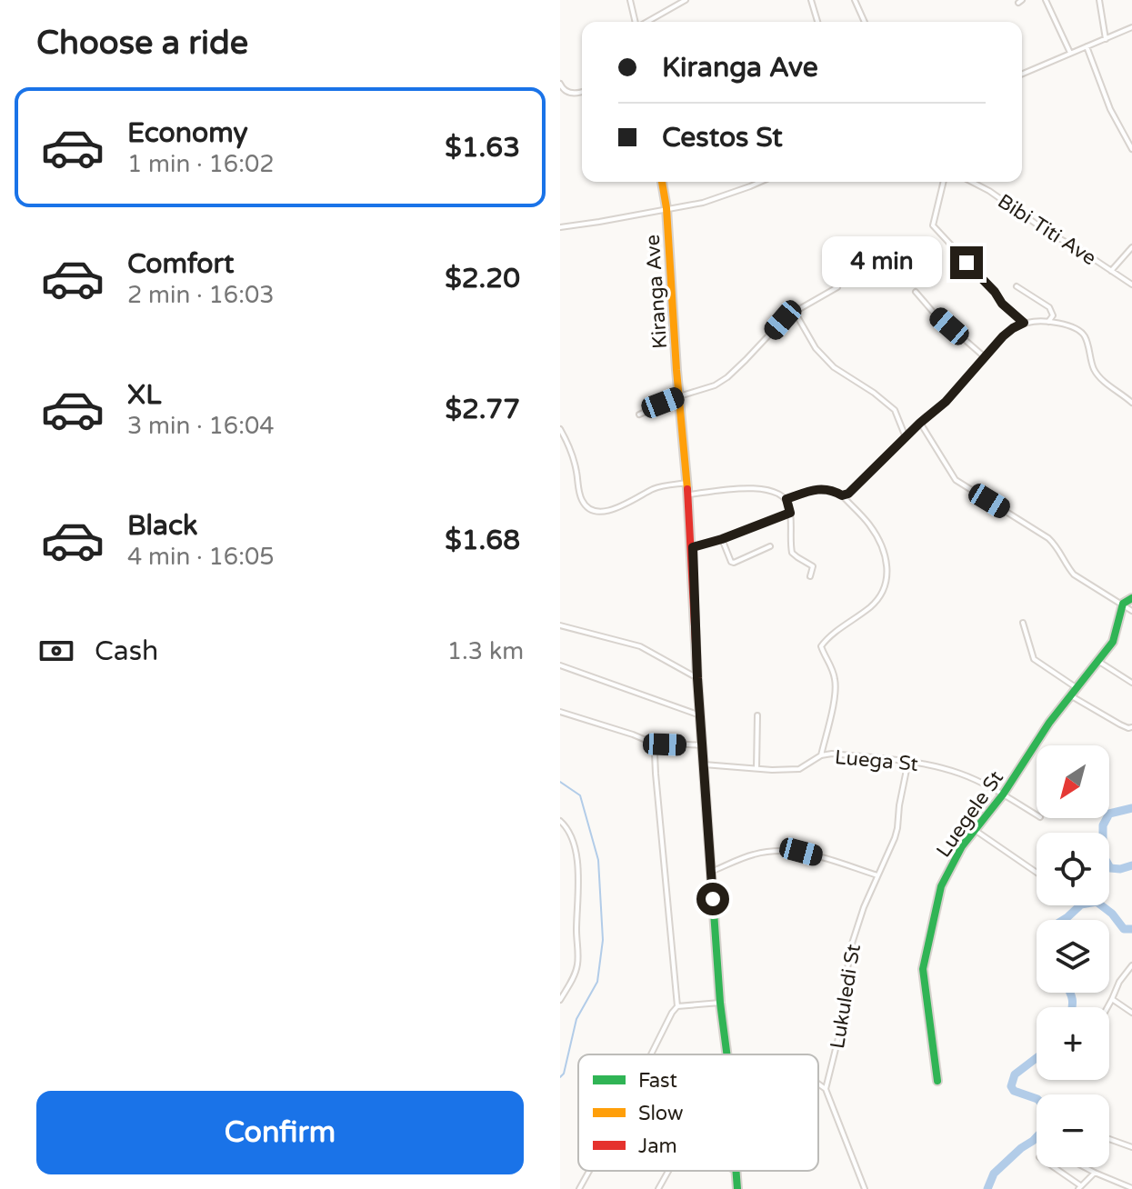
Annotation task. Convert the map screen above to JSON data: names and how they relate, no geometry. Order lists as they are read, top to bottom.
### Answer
{
  "streets": {
    "street": [
      "Bibi Titi Ave",
      "Kiranga Ave",
      "Luega St",
      "Luegele St",
      "Lukuledi St"
    ]
  },
  "crossings": [
    ["Kiranga Ave", "Luega St"],
    ["Luega St", "Luegele St"],
    ["Luega St", "Lukuledi St"]
  ],
  "legend": ["Fast", "Slow", "Jam"],
  "north": "bottom left",
  "page": {
    "heading": "Choose a ride",
    "banner": ["Kiranga Ave", "Cestos St"],
    "list": [
      {
        "name": "Economy",
        "note": "1 min · 16:02",
        "value": "$1.63"
      },
      {
        "name": "Comfort",
        "note": "2 min · 16:03",
        "value": "$2.20"
      },
      {
        "name": "XL",
        "note": "3 min · 16:04",
        "value": "$2.77"
      },
      {
        "name": "Black",
        "note": "4 min · 16:05",
        "value": "$1.68"
      }
    ],
    "bubble": "4 min",
    "pay": ["Cash", "1.3 km"],
    "map_buttons": ["+", "−"],
    "buttons": "Confirm"
  }
}
